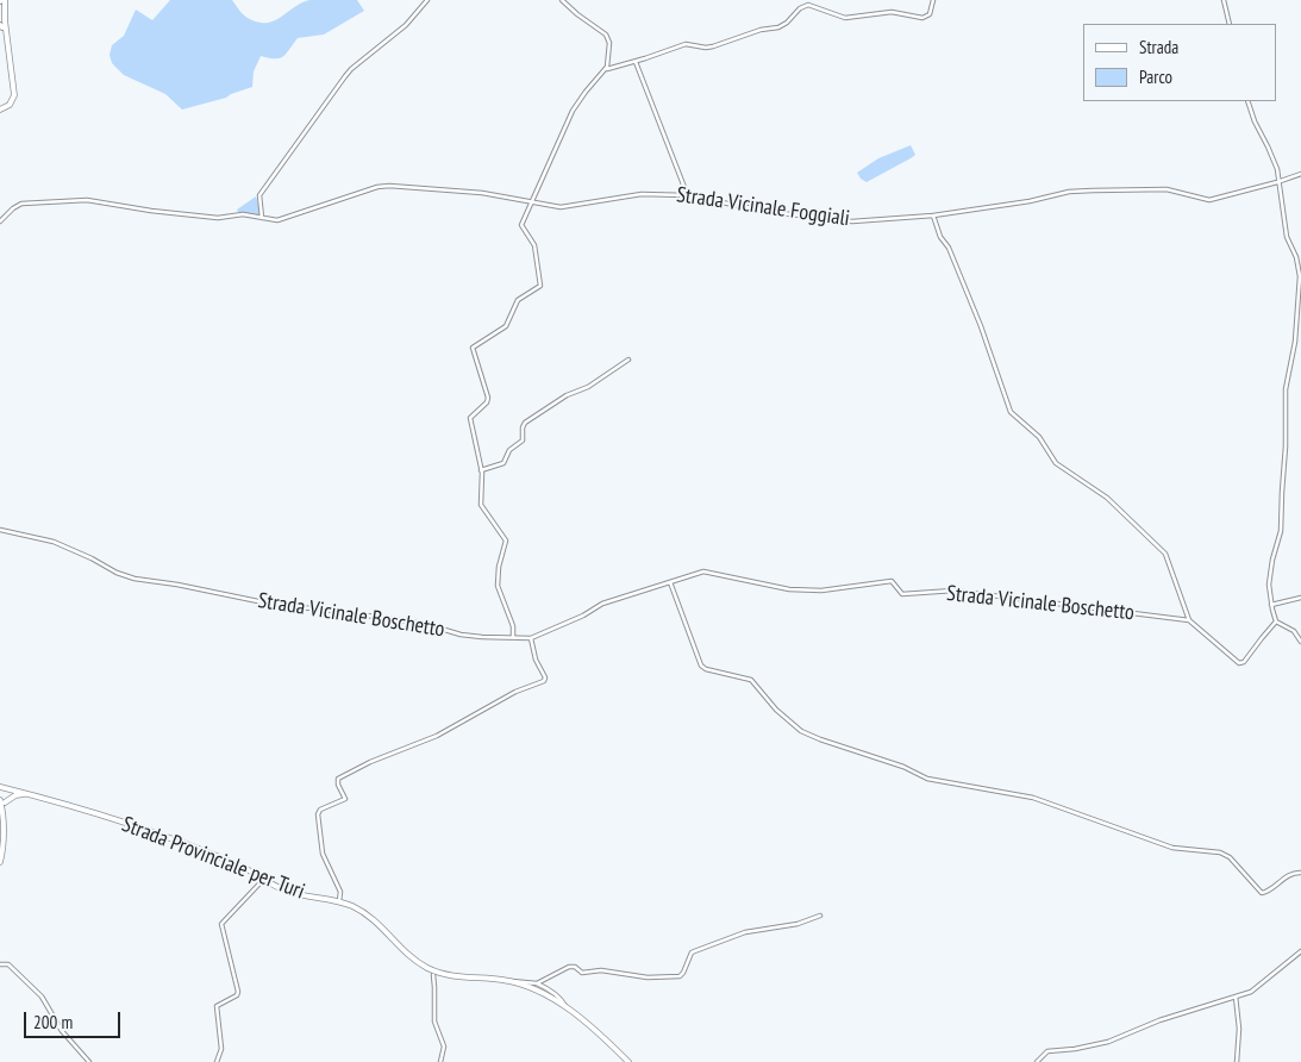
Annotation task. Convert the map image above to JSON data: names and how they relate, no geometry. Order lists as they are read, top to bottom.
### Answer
{
  "streets": {
    "main road": ["Strada Provinciale per Turi"],
    "street": ["Strada Vicinale Foggiali", "Strada Vicinale Boschetto"]
  },
  "legend": ["Strada", "Parco"],
  "scale_bar": "200 m"
}
